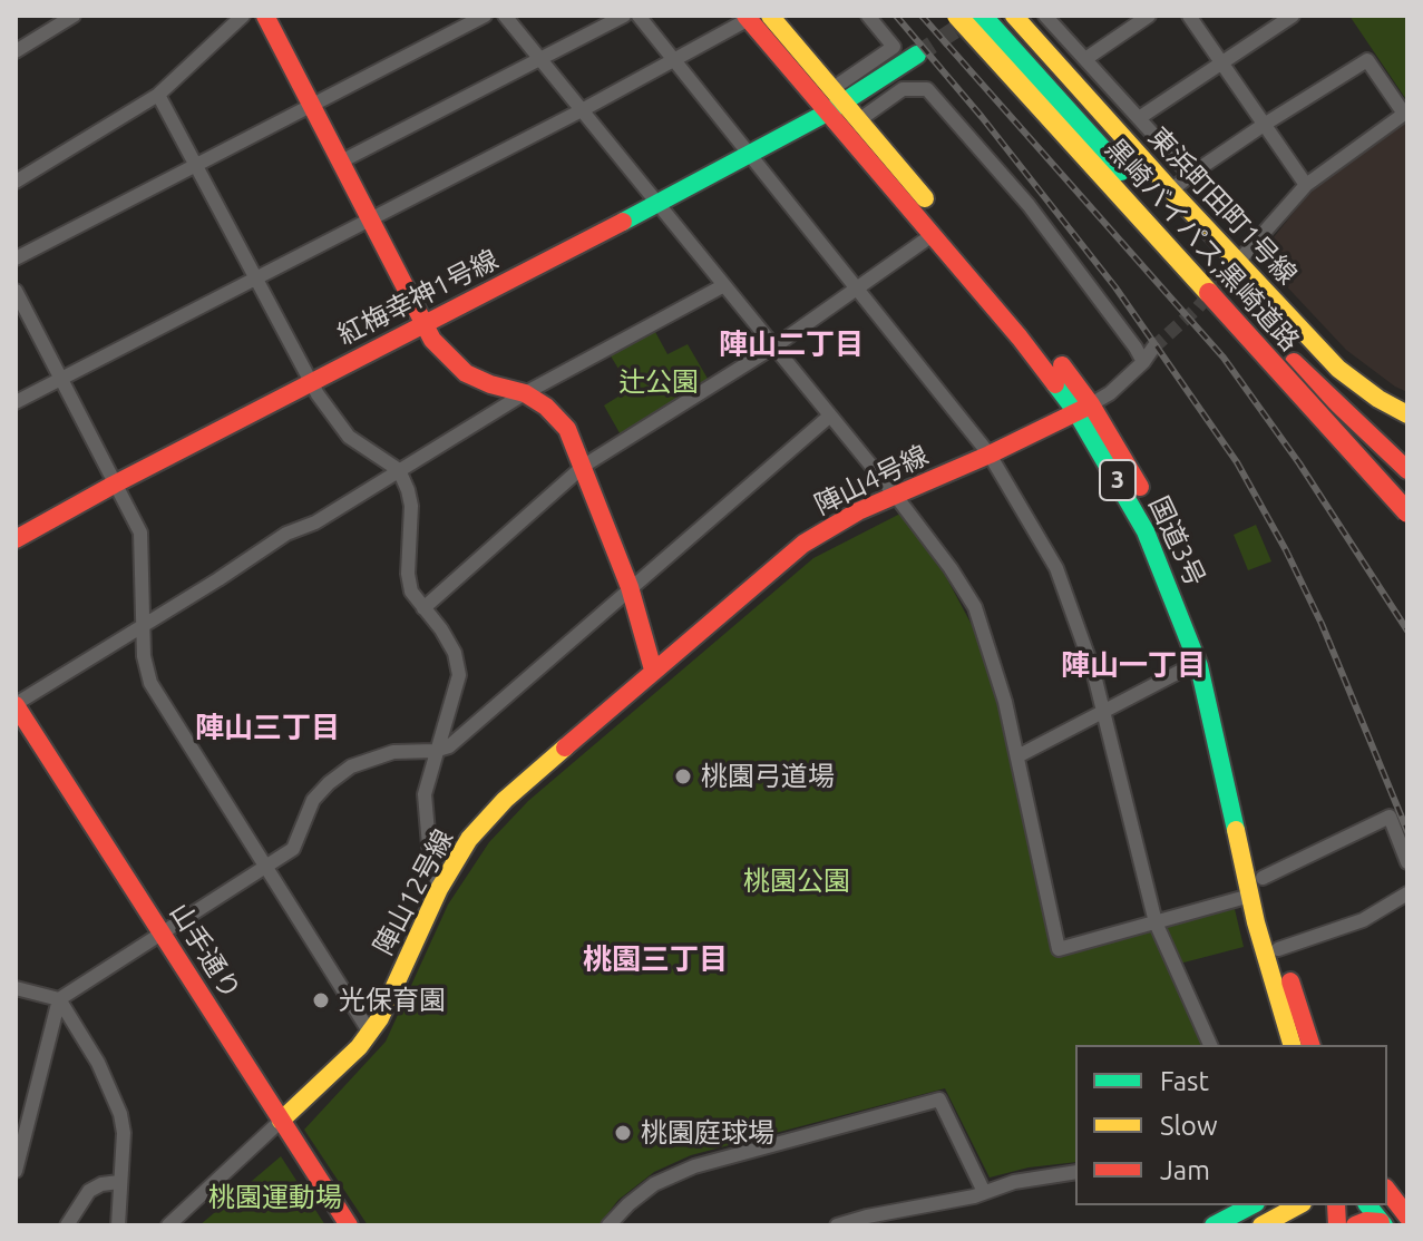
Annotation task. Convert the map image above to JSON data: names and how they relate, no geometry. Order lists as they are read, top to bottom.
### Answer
{
  "streets": {
    "main road": [
      "東浜町田町1号線",
      "黒崎バイパス;黒崎道路",
      "紅梅幸神1号線",
      "陣山4号線",
      "3",
      "国道3号",
      "陣山12号線",
      "山手通り"
    ]
  },
  "crossings": [
    ["紅梅幸神1号線", "国道3号"],
    ["陣山4号線", "国道3号"],
    ["陣山4号線", "陣山12号線"],
    ["陣山12号線", "山手通り"]
  ],
  "districts": [
    "陣山二丁目",
    "陣山一丁目",
    "陣山三丁目",
    "桃園三丁目"
  ],
  "parks": ["辻公園", "桃園公園", "桃園運動場"],
  "places": ["桃園弓道場", "光保育園", "桃園庭球場"],
  "legend": ["Fast", "Slow", "Jam"]
}
